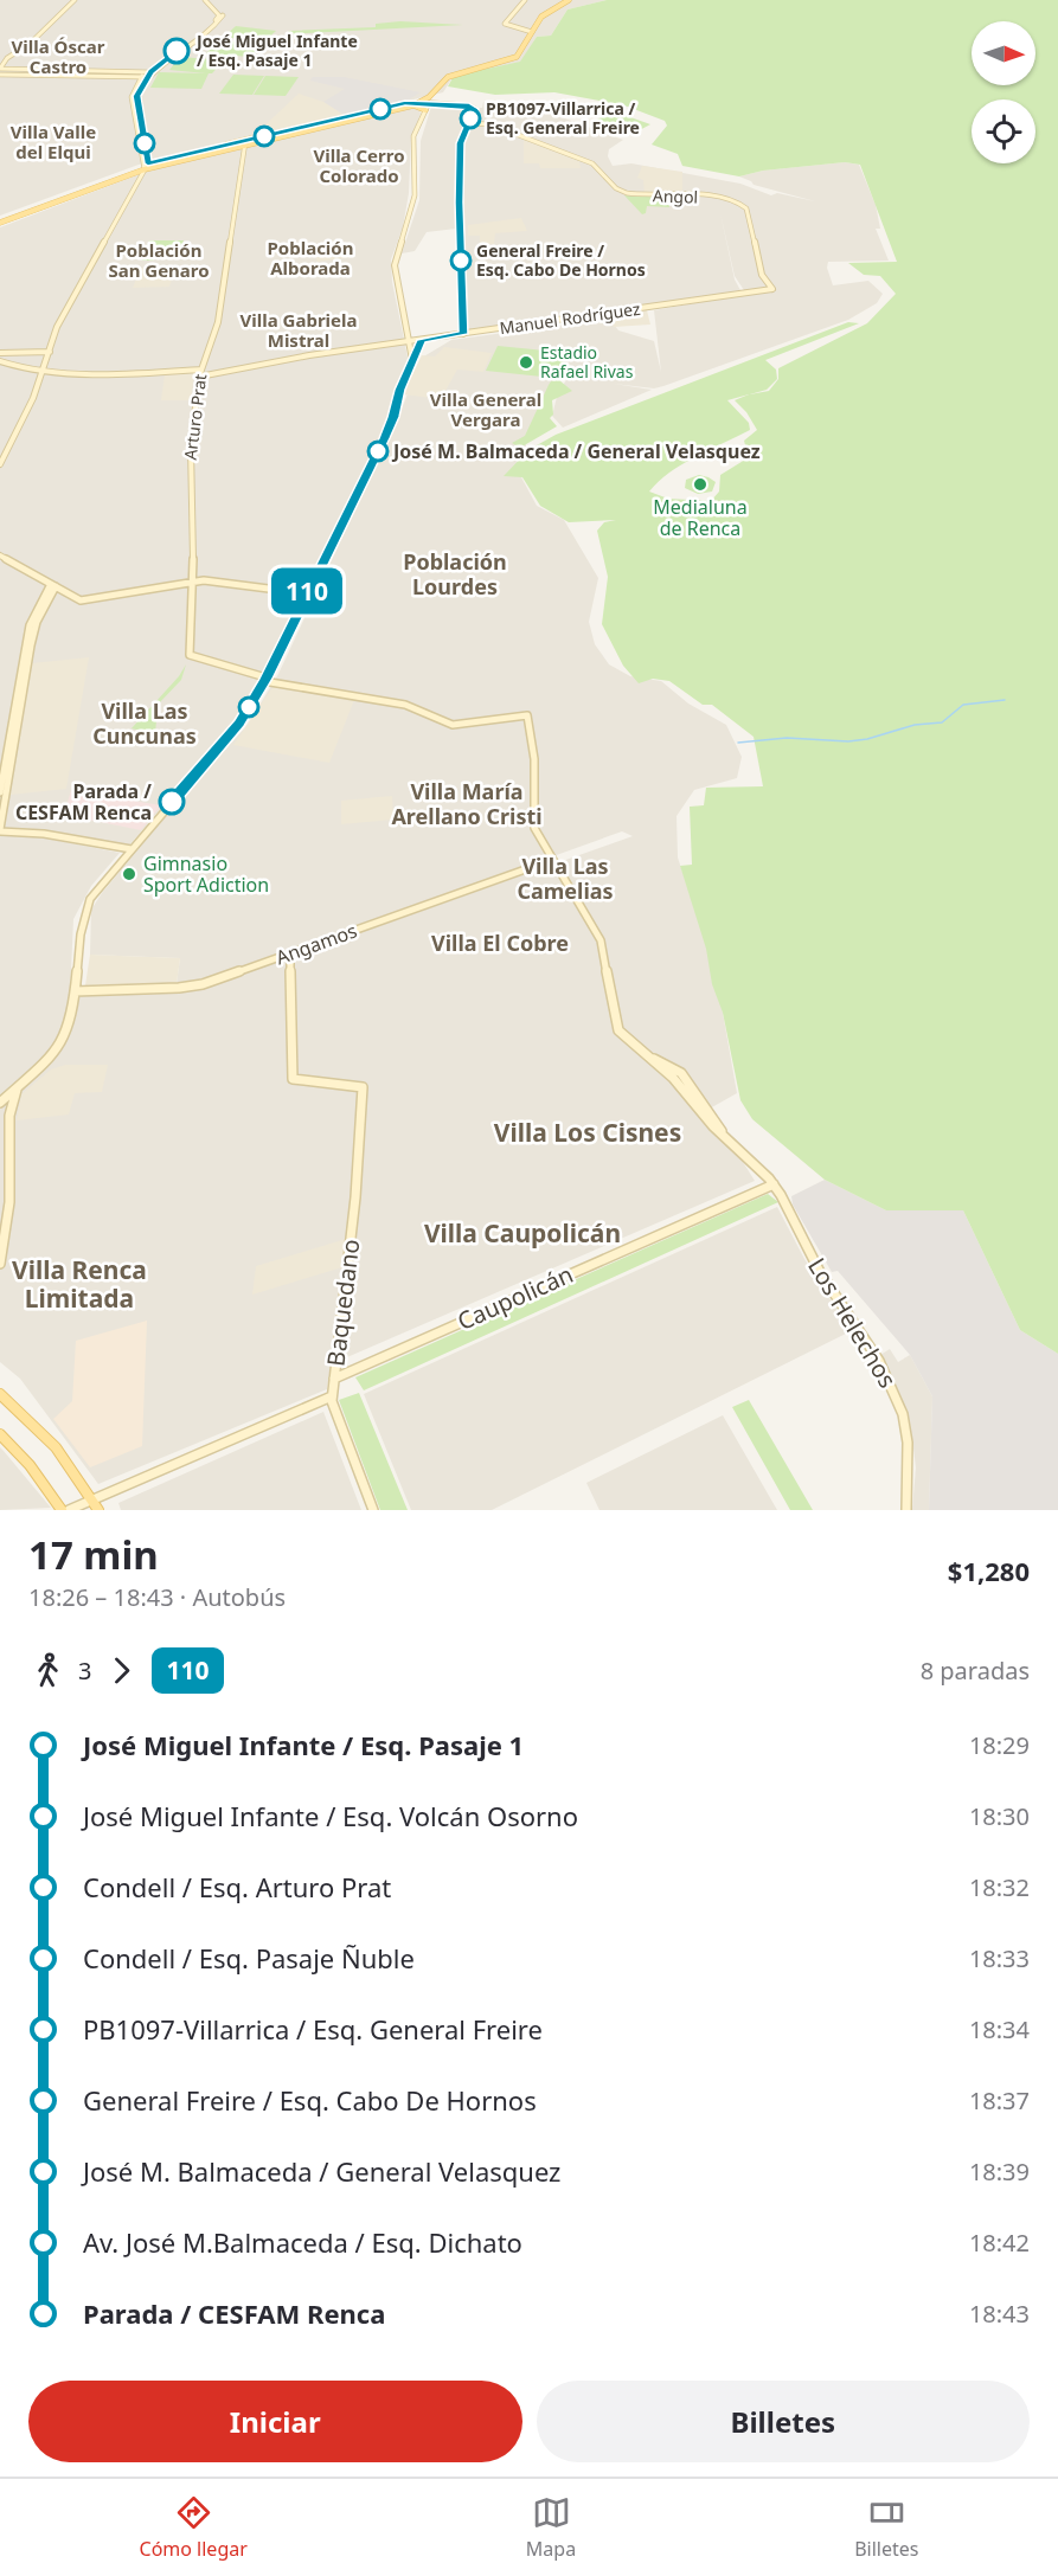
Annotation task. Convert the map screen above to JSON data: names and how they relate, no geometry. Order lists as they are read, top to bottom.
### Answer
{
  "streets": {
    "street": [
      "Angol",
      "Manuel Rodríguez",
      "Arturo Prat",
      "Angamos",
      "Caupolicán",
      "Baquedano",
      "Los Helechos"
    ]
  },
  "crossings": [
    ["Manuel Rodríguez", "Arturo Prat"],
    ["Angamos", "Baquedano"],
    ["Caupolicán", "Baquedano"],
    ["Caupolicán", "Los Helechos"]
  ],
  "districts": [
    "Villa Óscar Castro",
    "Villa Valle del Elqui",
    "Villa Cerro Colorado",
    "Población Alborada",
    "Población San Genaro",
    "Villa Gabriela Mistral",
    "Villa General Vergara",
    "Población Lourdes",
    "Villa Las Cuncunas",
    "Villa María Arellano Cristi",
    "Villa Las Camelias",
    "Villa El Cobre",
    "Villa Los Cisnes",
    "Villa Caupolicán",
    "Villa Renca Limitada"
  ],
  "places": [
    "José Miguel Infante / Esq. Pasaje 1",
    "PB1097-Villarrica / Esq. General Freire",
    "General Freire / Esq. Cabo De Hornos",
    "Estadio Rafael Rivas",
    "José M. Balmaceda / General Velasquez",
    "Medialuna de Renca",
    "Parada / CESFAM Renca",
    "Gimnasio Sport Adiction"
  ],
  "lines": ["bus line 110"],
  "north": "right",
  "page": {
    "on_map": "110",
    "heading": ["17 min", "18:26 – 18:43 · Autobús", "$1,280"],
    "legs": ["3", "110", "8 paradas"],
    "list": [
      {
        "name": "José Miguel Infante / Esq. Pasaje 1",
        "value": "18:29"
      },
      {
        "name": "José Miguel Infante / Esq. Volcán Osorno",
        "value": "18:30"
      },
      {
        "name": "Condell / Esq. Arturo Prat",
        "value": "18:32"
      },
      {
        "name": "Condell / Esq. Pasaje Ñuble",
        "value": "18:33"
      },
      {
        "name": "PB1097-Villarrica / Esq. General Freire",
        "value": "18:34"
      },
      {
        "name": "General Freire / Esq. Cabo De Hornos",
        "value": "18:37"
      },
      {
        "name": "José M. Balmaceda / General Velasquez",
        "value": "18:39"
      },
      {
        "name": "Av. José M.Balmaceda / Esq. Dichato",
        "value": "18:42"
      },
      {
        "name": "Parada / CESFAM Renca",
        "value": "18:43"
      }
    ],
    "buttons": ["Iniciar", "Billetes"],
    "tabs": ["Cómo llegar", "Mapa", "Billetes"]
  }
}
